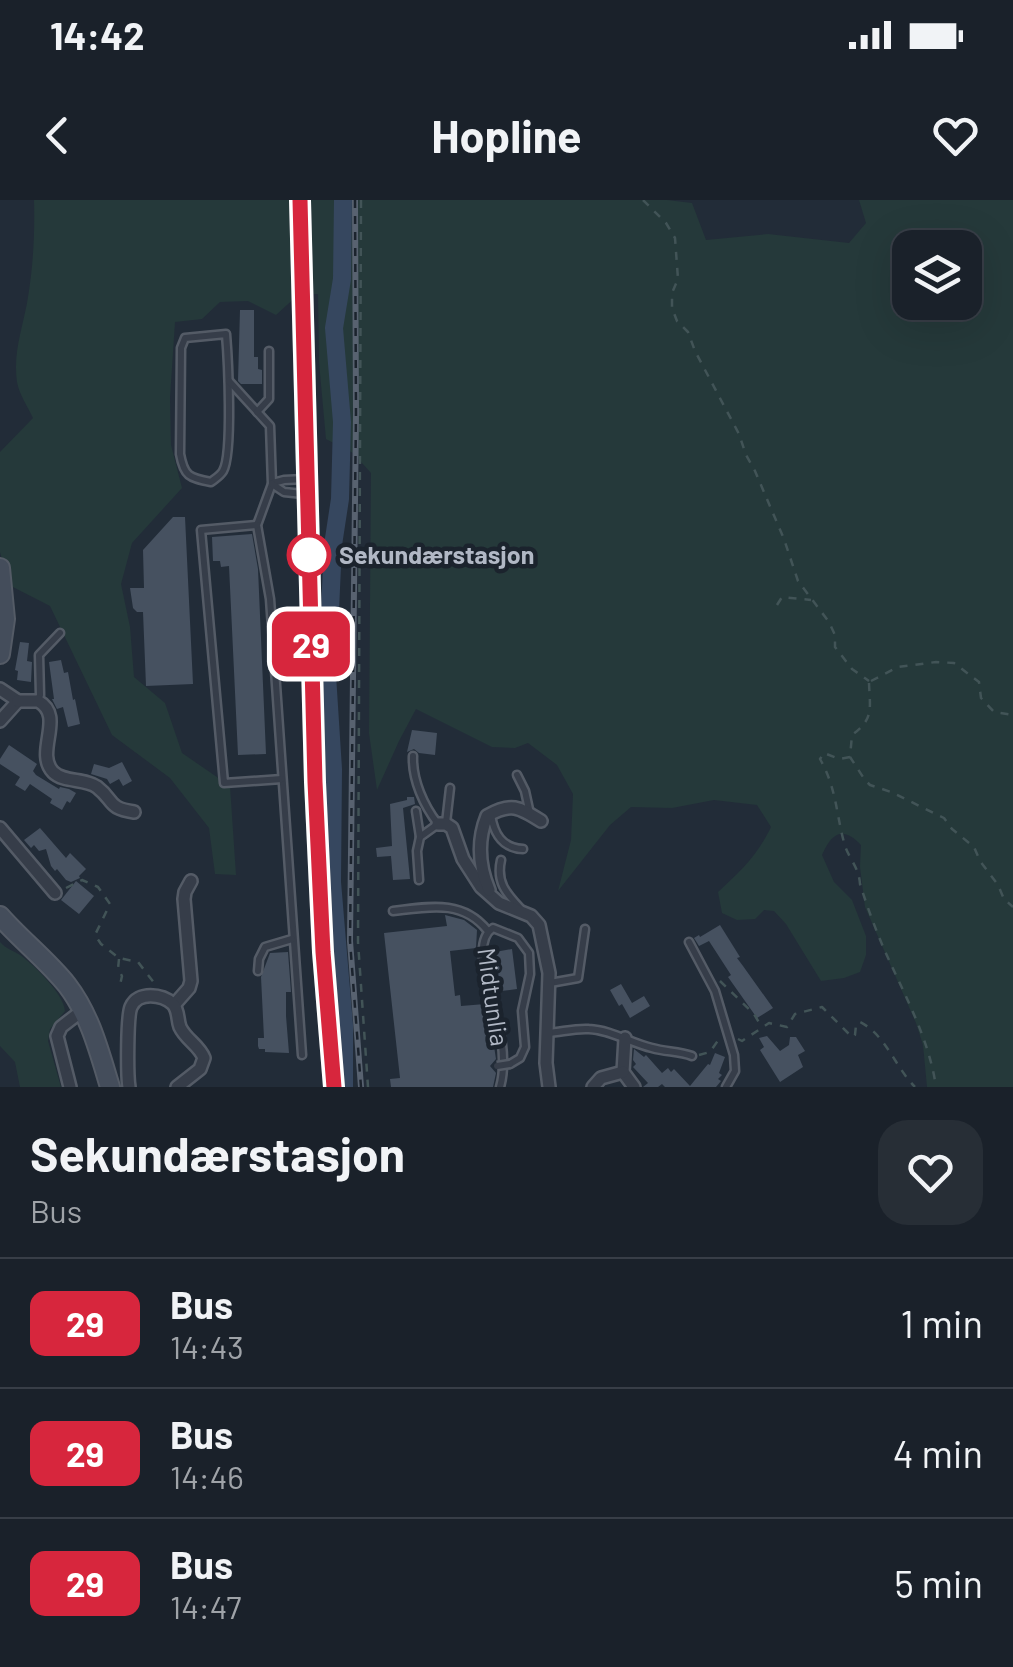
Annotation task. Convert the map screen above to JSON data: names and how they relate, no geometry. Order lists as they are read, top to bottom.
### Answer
{
  "streets": {
    "street": ["Midtunlia"]
  },
  "places": ["Sekundærstasjon"],
  "lines": ["bus line 29"],
  "page": {
    "status": "14:42",
    "header": "Hopline",
    "on_map": "29",
    "heading": ["Sekundærstasjon", "Bus"],
    "list": [
      {
        "mark": "29",
        "name": "Bus",
        "note": "14:43",
        "value": "1 min"
      },
      {
        "mark": "29",
        "name": "Bus",
        "note": "14:46",
        "value": "4 min"
      },
      {
        "mark": "29",
        "name": "Bus",
        "note": "14:47",
        "value": "5 min"
      }
    ]
  }
}
